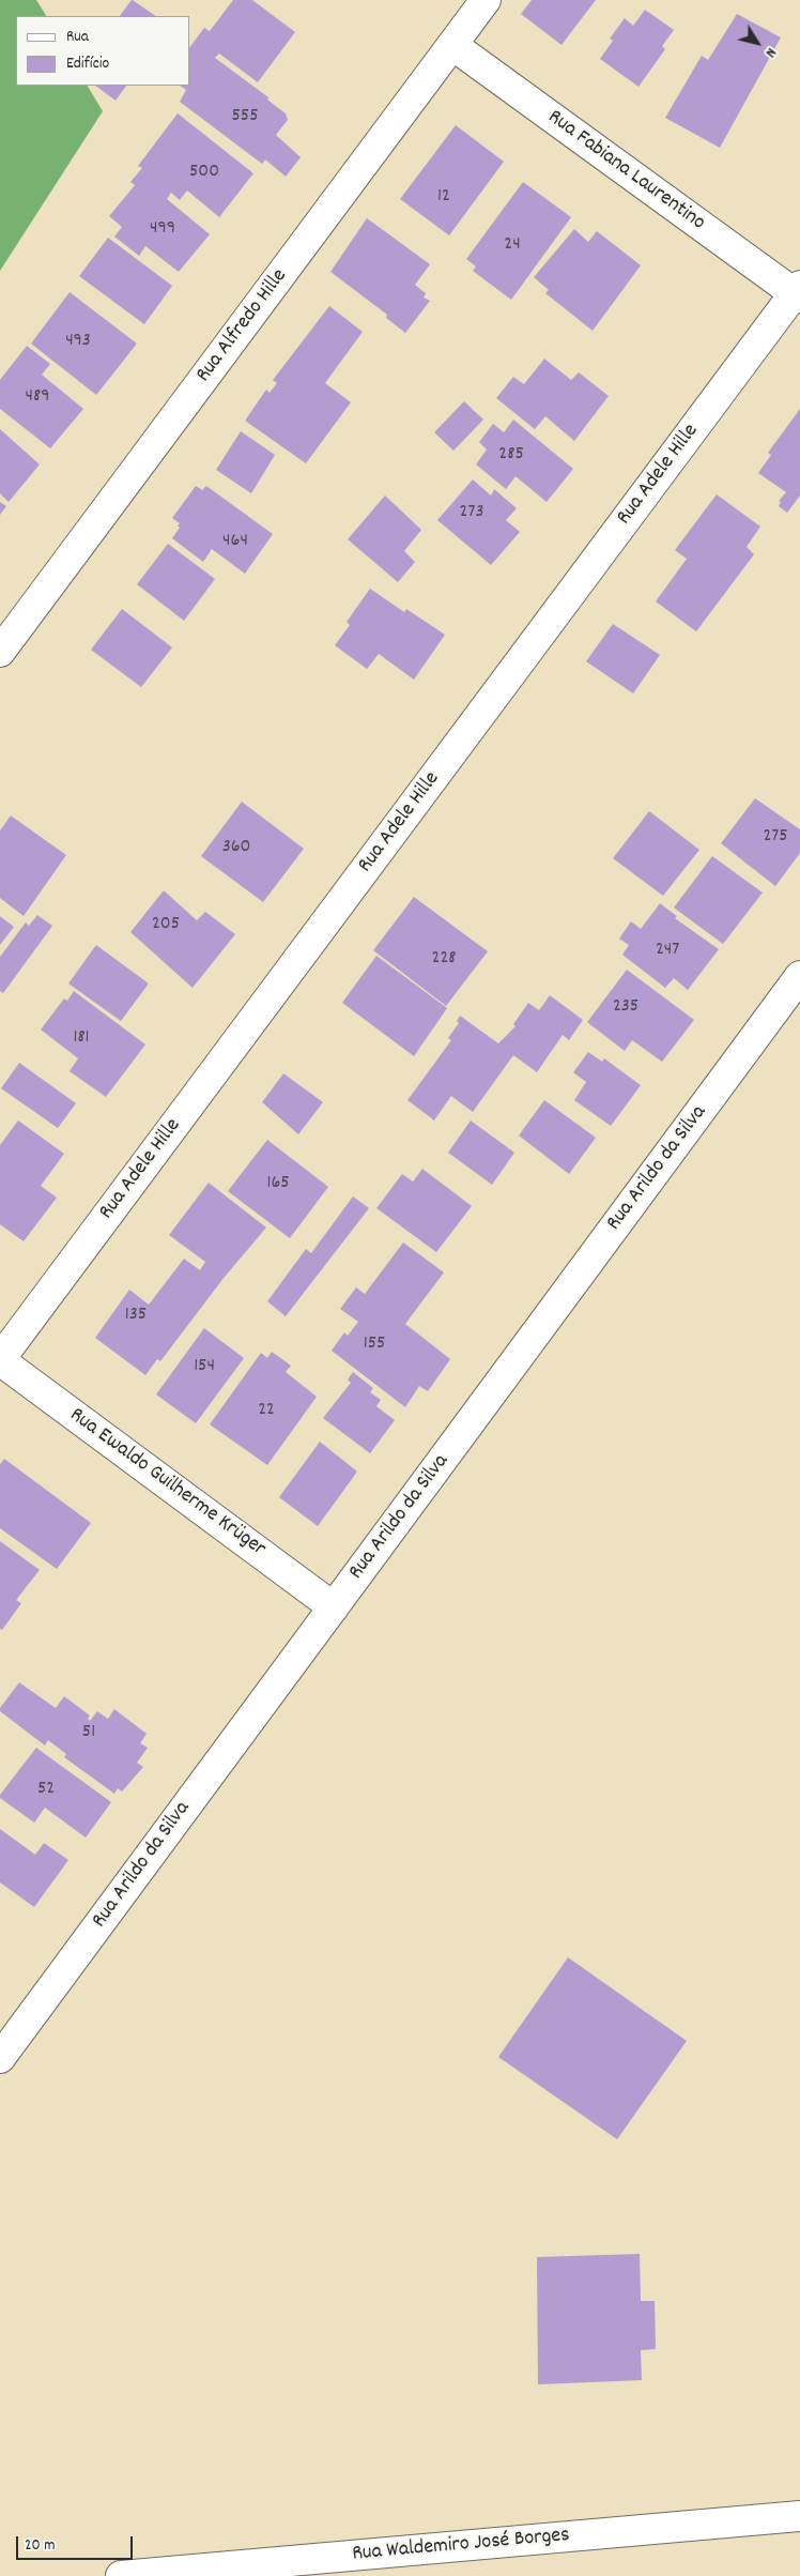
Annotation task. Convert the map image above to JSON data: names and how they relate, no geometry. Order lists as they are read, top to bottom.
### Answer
{
  "streets": {
    "street": [
      "Rua Fabiana Laurentino",
      "Rua Alfredo Hille",
      "Rua Adele Hille",
      "Rua Arildo da Silva",
      "Rua Ewaldo Guilherme Krüger",
      "Rua Waldemiro José Borges"
    ]
  },
  "crossings": [
    ["Rua Fabiana Laurentino", "Rua Alfredo Hille"],
    ["Rua Fabiana Laurentino", "Rua Adele Hille"],
    ["Rua Adele Hille", "Rua Ewaldo Guilherme Krüger"],
    ["Rua Arildo da Silva", "Rua Ewaldo Guilherme Krüger"]
  ],
  "house_numbers": [
    "555",
    "500",
    "12",
    "499",
    "24",
    "493",
    "489",
    "285",
    "273",
    "464",
    "275",
    "360",
    "205",
    "247",
    "228",
    "235",
    "181",
    "165",
    "135",
    "155",
    "154",
    "22",
    "51",
    "52"
  ],
  "legend": ["Rua", "Edifício"],
  "scale_bar": "20 m",
  "north": "bottom right"
}
